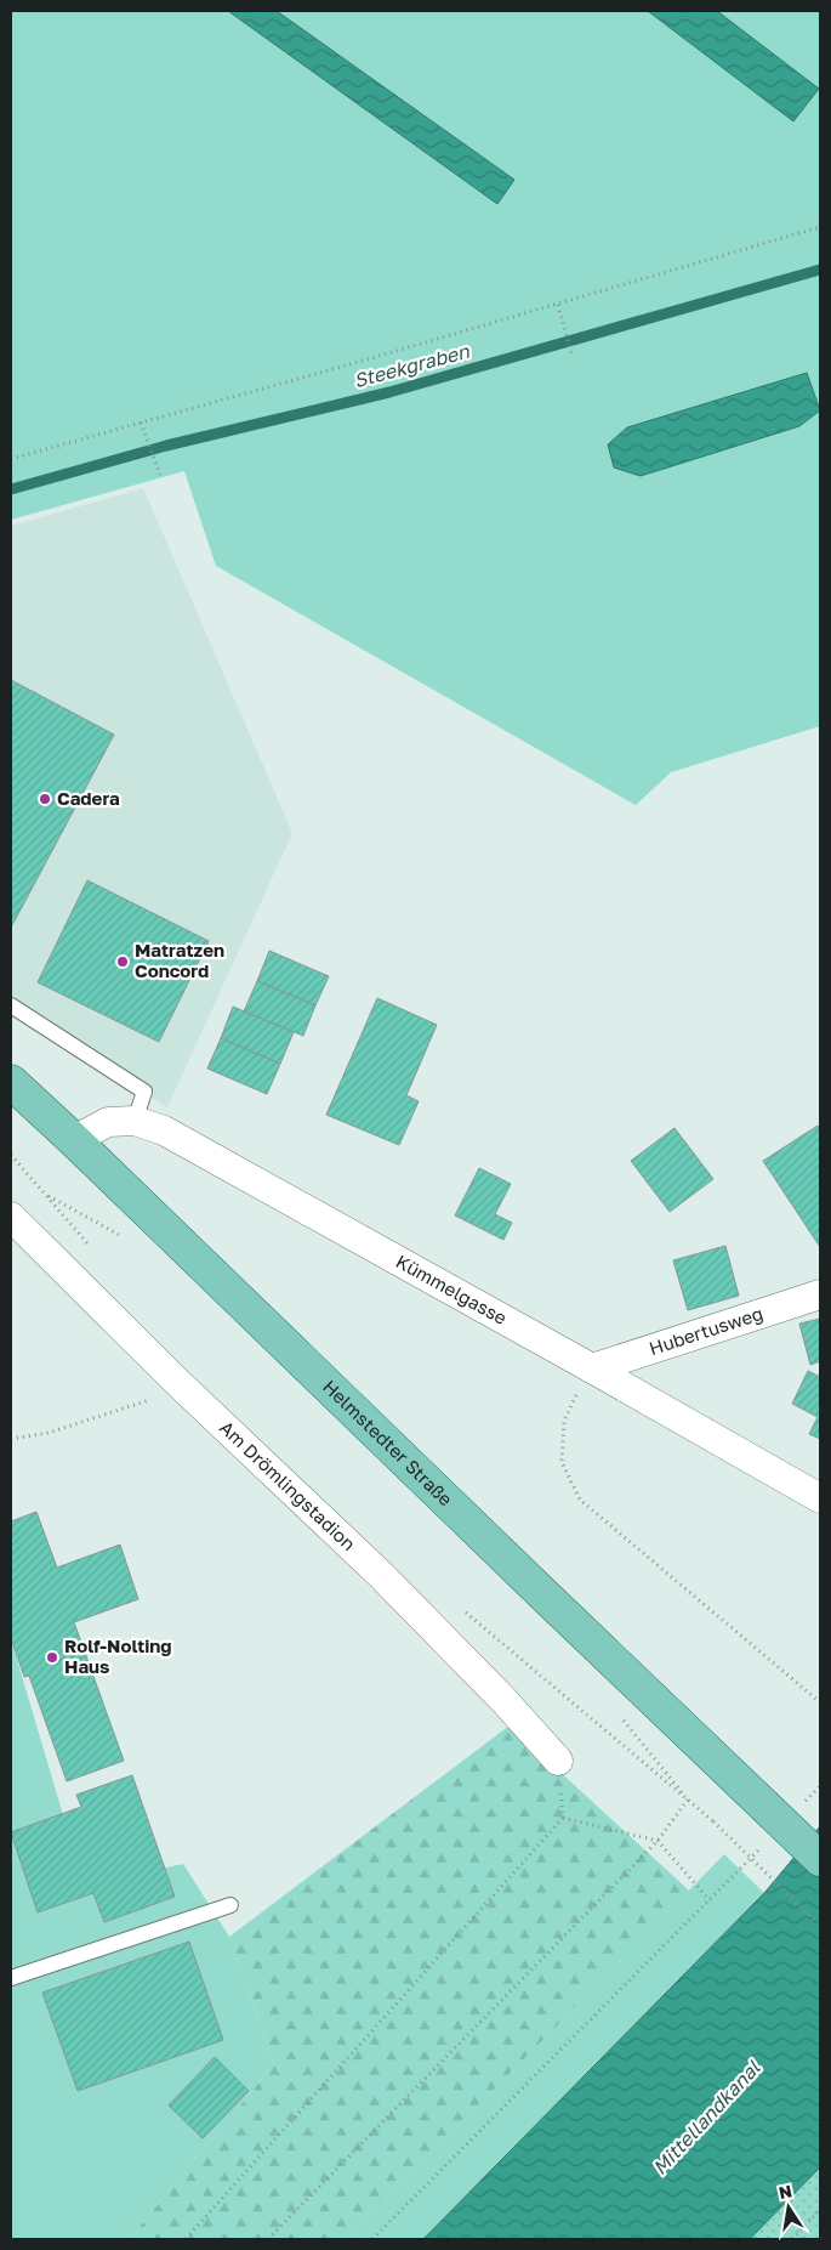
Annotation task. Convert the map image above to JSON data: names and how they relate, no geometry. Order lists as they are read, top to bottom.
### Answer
{
  "streets": {
    "main road": ["Helmstedter Straße"],
    "street": ["Kümmelgasse", "Hubertusweg", "Am Drömlingstadion"]
  },
  "crossings": [
    ["Kümmelgasse", "Hubertusweg"],
    ["Kümmelgasse", "Helmstedter Straße"]
  ],
  "water": ["Steekgraben", "Mittellandkanal"],
  "places": ["Cadera", "Matratzen Concord", "Rolf-Nolting Haus"],
  "north": "top"
}
